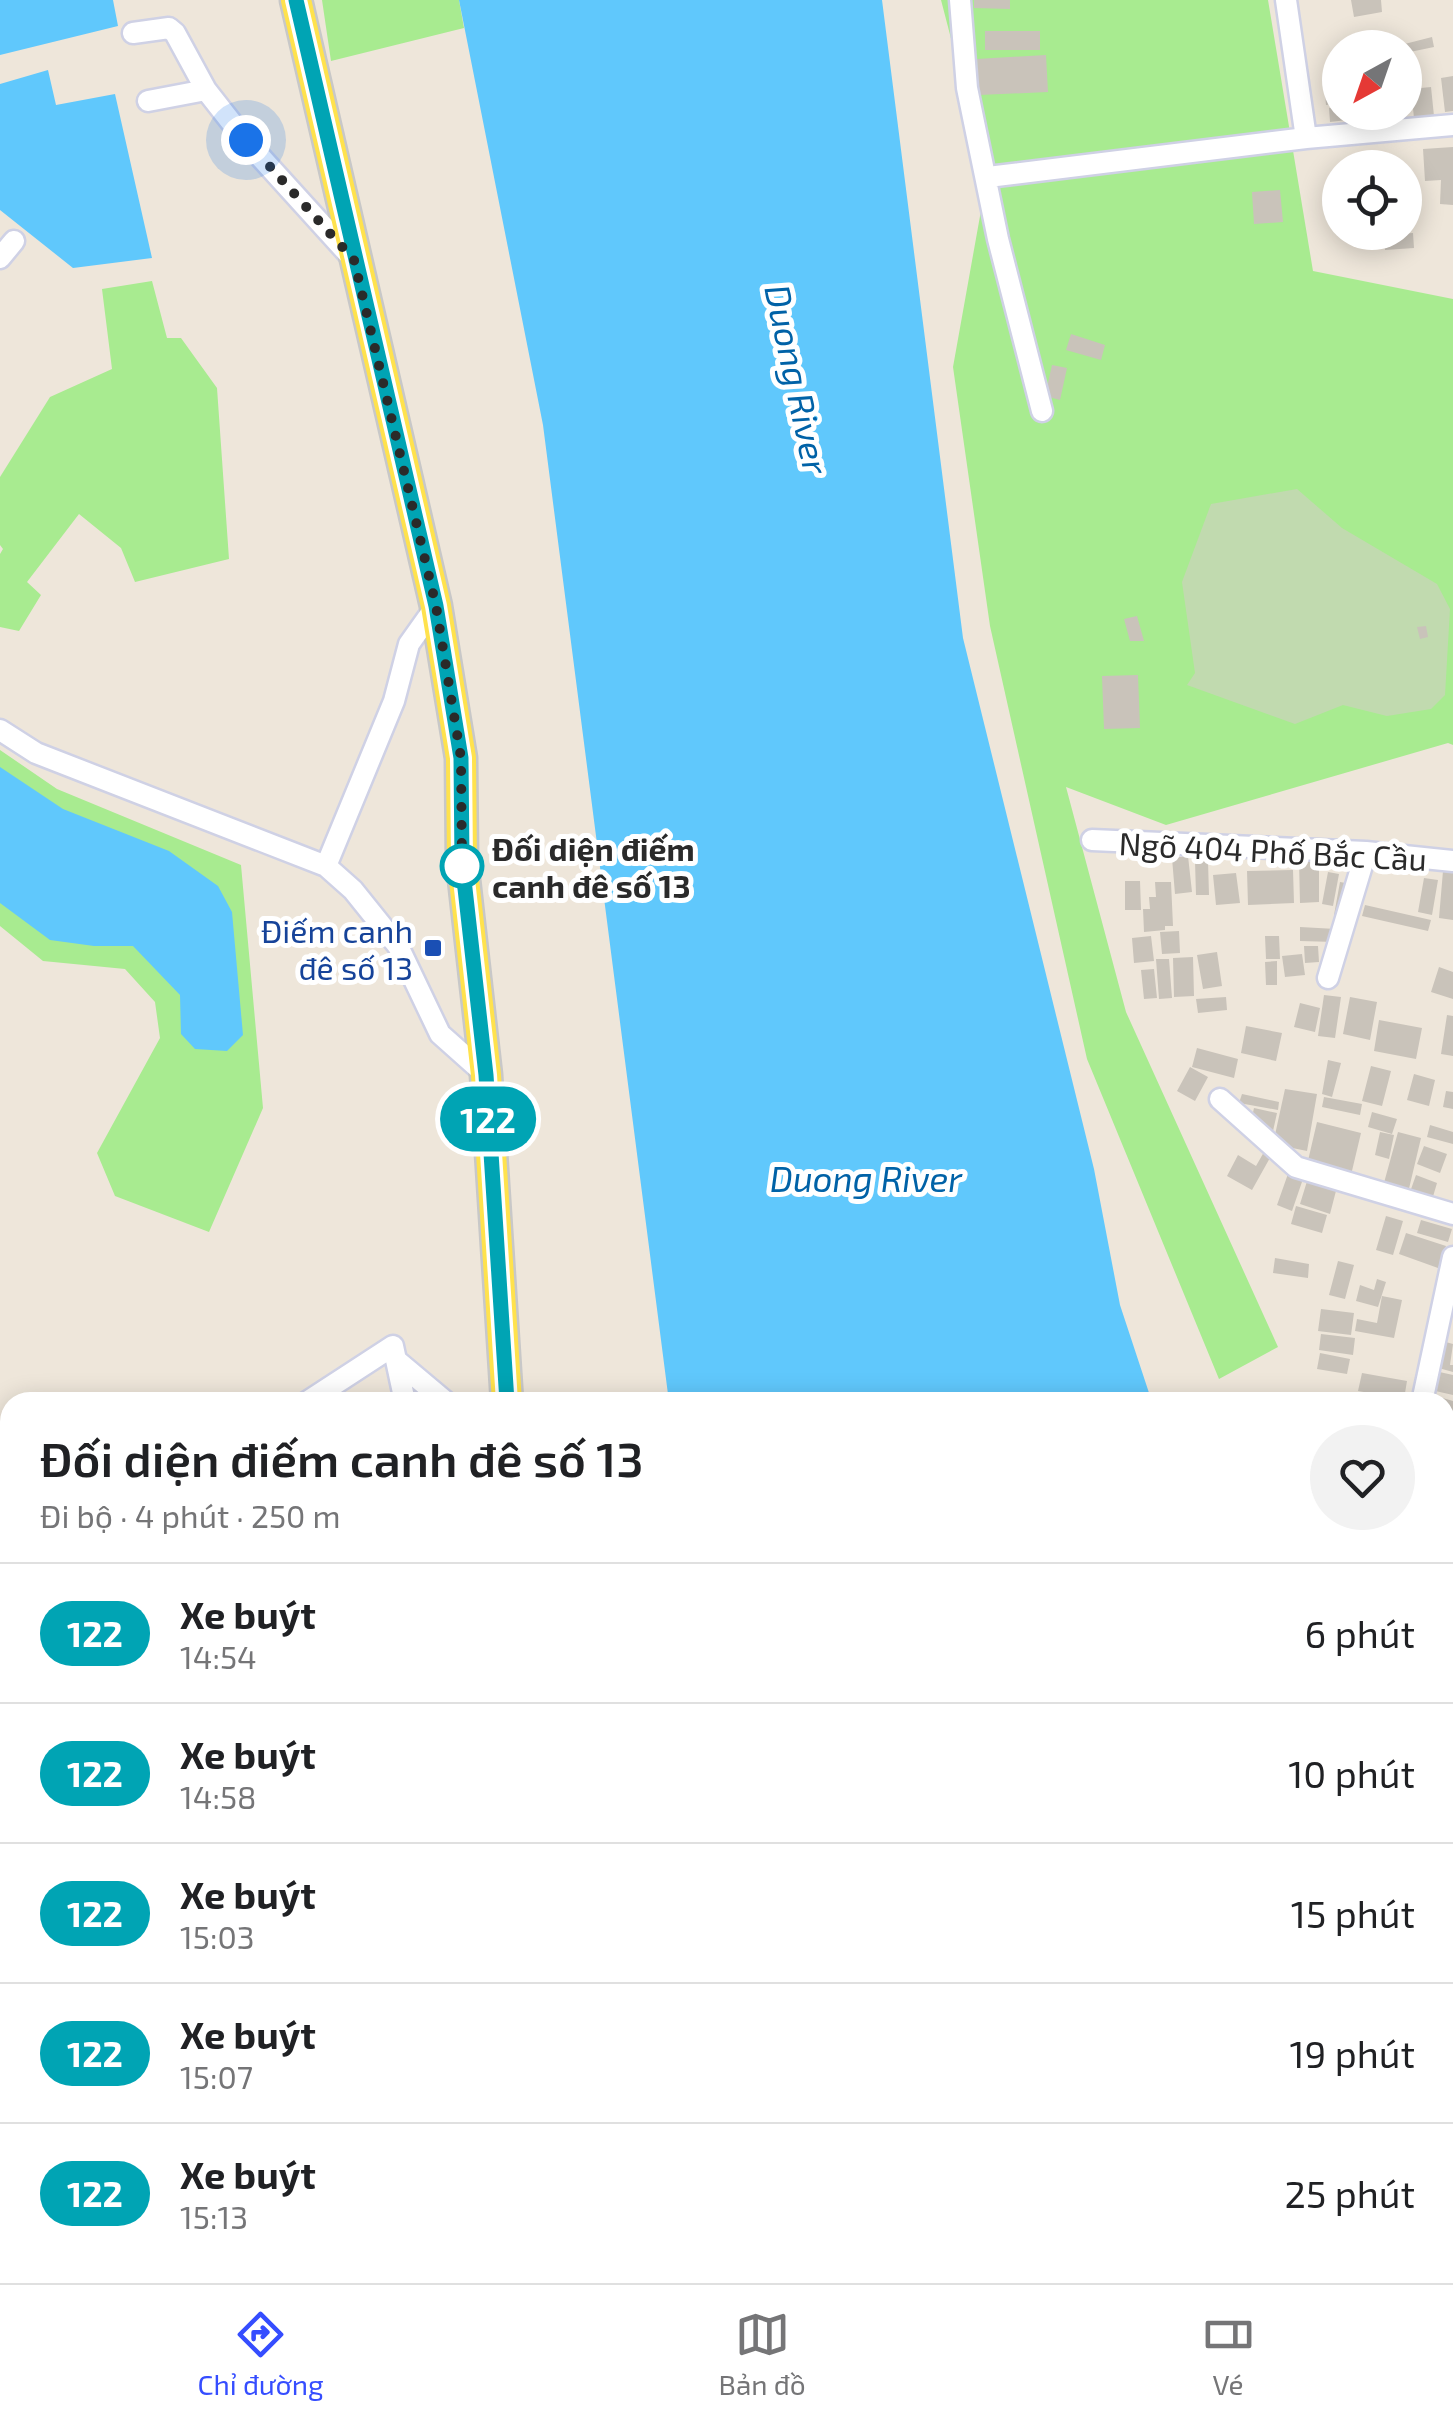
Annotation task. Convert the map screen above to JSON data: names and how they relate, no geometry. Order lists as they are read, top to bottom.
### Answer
{
  "streets": {
    "street": ["Ngõ 404 Phố Bắc Cầu"]
  },
  "water": ["Duong River"],
  "places": {
    "other": ["Đối diện điếm canh đê số 13"],
    "transit": ["Điếm canh đê số 13"]
  },
  "lines": ["bus line 122"],
  "north": "bottom left",
  "page": {
    "on_map": "122",
    "heading": ["Đối diện điếm canh đê số 13", "Đi bộ · 4 phút · 250 m"],
    "list": [
      {
        "mark": "122",
        "name": "Xe buýt",
        "note": "14:54",
        "value": "6 phút"
      },
      {
        "mark": "122",
        "name": "Xe buýt",
        "note": "14:58",
        "value": "10 phút"
      },
      {
        "mark": "122",
        "name": "Xe buýt",
        "note": "15:03",
        "value": "15 phút"
      },
      {
        "mark": "122",
        "name": "Xe buýt",
        "note": "15:07",
        "value": "19 phút"
      },
      {
        "mark": "122",
        "name": "Xe buýt",
        "note": "15:13",
        "value": "25 phút"
      }
    ],
    "tabs": ["Chỉ đường", "Bản đồ", "Vé"]
  }
}
